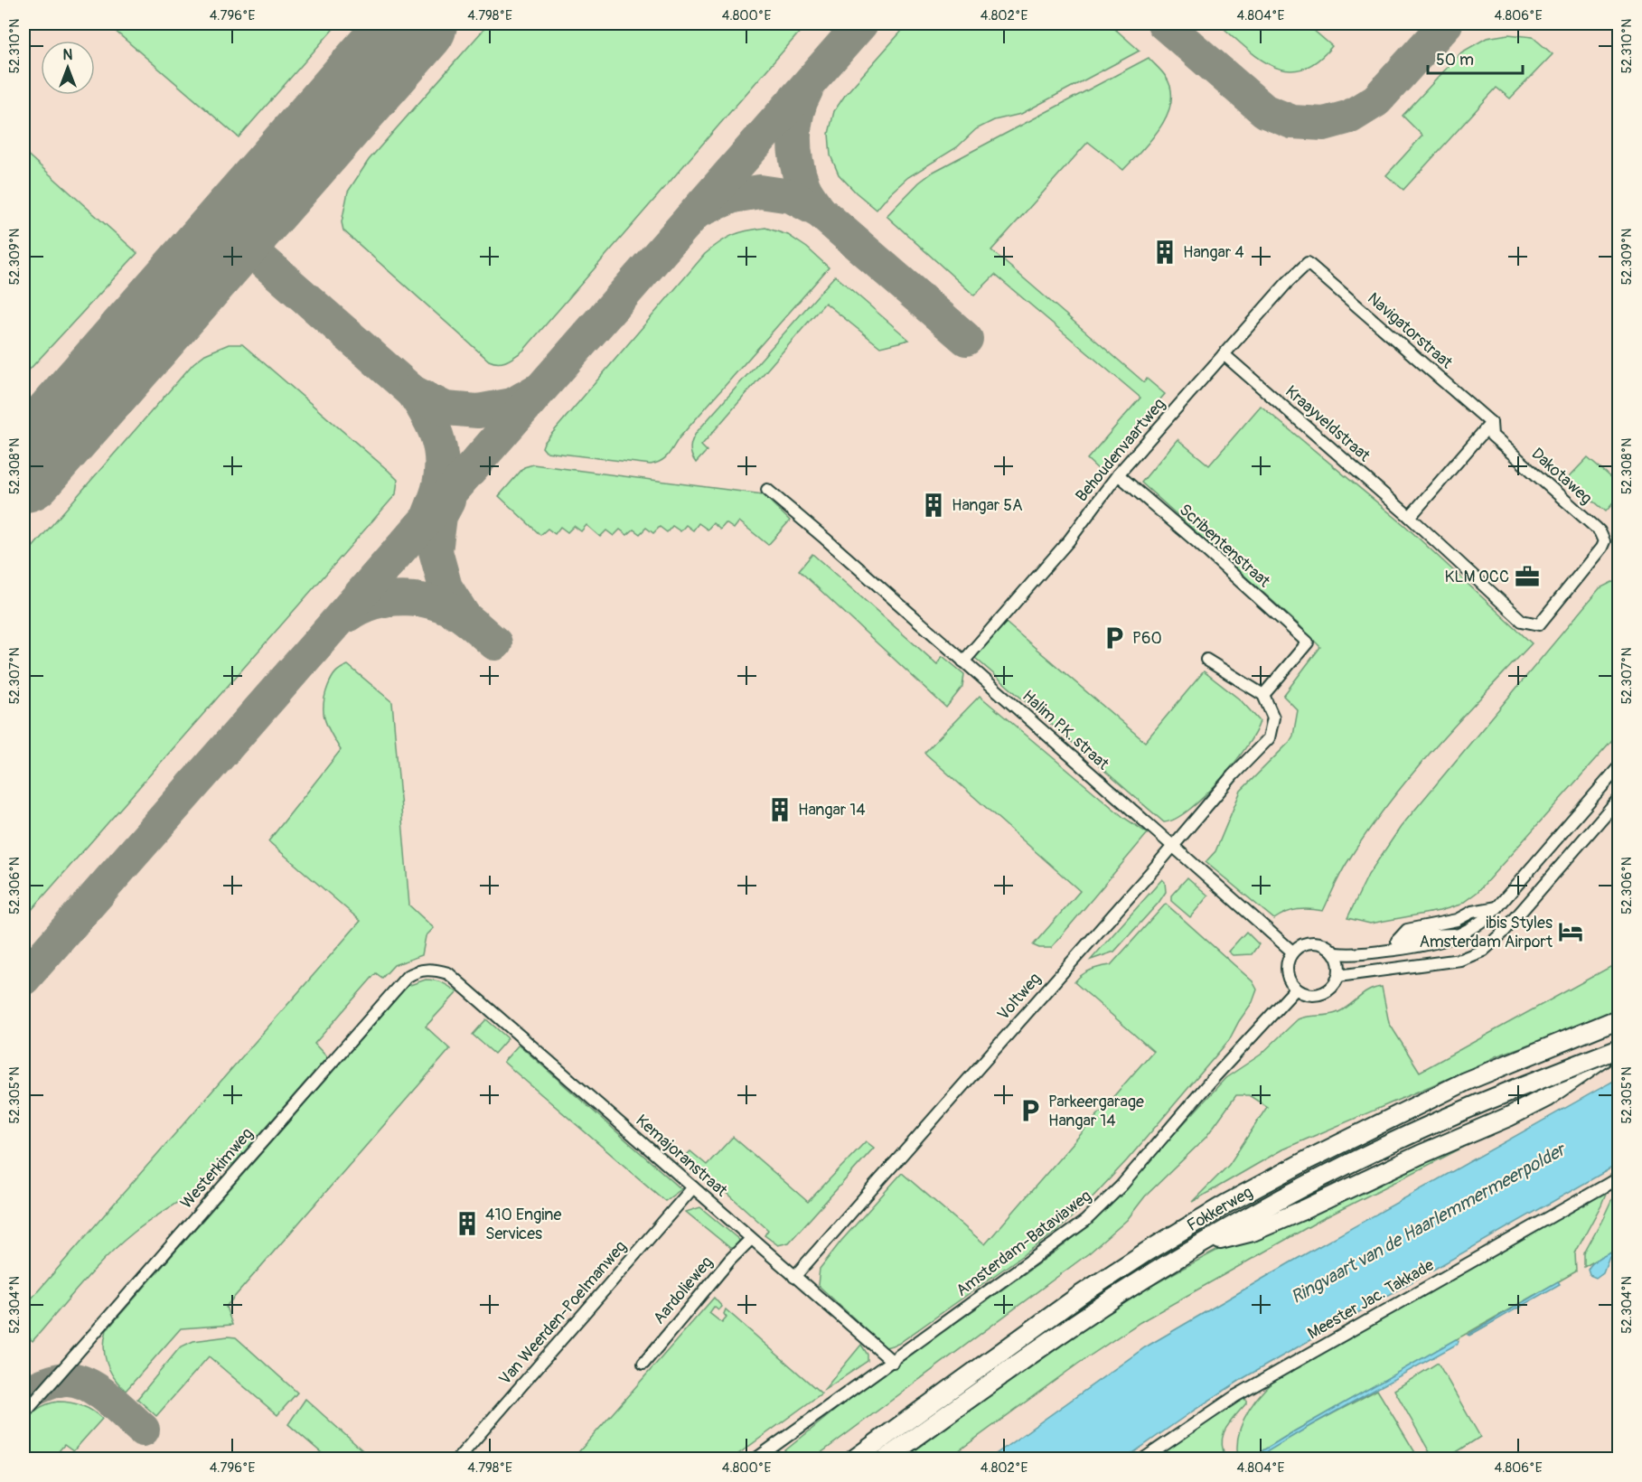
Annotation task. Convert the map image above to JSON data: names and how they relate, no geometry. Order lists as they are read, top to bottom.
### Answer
{
  "streets": {
    "main road": ["Fokkerweg"],
    "street": [
      "Navigatorstraat",
      "Kraayveldstraat",
      "Behoudenvaartweg",
      "Dakotaweg",
      "Scribentenstraat",
      "Halim P.K. straat",
      "Voltweg",
      "Kemajoranstraat",
      "Westerkimweg",
      "Amsterdam-Bataviaweg",
      "Aardolieweg",
      "Meester Jac. Takkade",
      "Van Weerden-Poelmanweg"
    ]
  },
  "crossings": [
    ["Navigatorstraat", "Behoudenvaartweg"],
    ["Navigatorstraat", "Dakotaweg"],
    ["Kraayveldstraat", "Behoudenvaartweg"],
    ["Kraayveldstraat", "Dakotaweg"],
    ["Behoudenvaartweg", "Scribentenstraat"],
    ["Behoudenvaartweg", "Halim P.K. straat"],
    ["Scribentenstraat", "Voltweg"],
    ["Halim P.K. straat", "Voltweg"],
    ["Halim P.K. straat", "Amsterdam-Bataviaweg"],
    ["Voltweg", "Kemajoranstraat"],
    ["Kemajoranstraat", "Westerkimweg"],
    ["Kemajoranstraat", "Amsterdam-Bataviaweg"],
    ["Kemajoranstraat", "Aardolieweg"],
    ["Kemajoranstraat", "Van Weerden-Poelmanweg"]
  ],
  "water": ["Ringvaart van de Haarlemmermeerpolder"],
  "places": {
    "building": [
      "Hangar 4",
      "Hangar 5A",
      "Hangar 14",
      "410 Engine Services"
    ],
    "office": ["KLM OCC"],
    "parking": ["P60", "Parkeergarage Hangar 14"],
    "hotel": ["ibis Styles Amsterdam Airport"]
  },
  "scale_bar": "50 m",
  "north": "top",
  "coordinates": [
    "4.796°E",
    "4.798°E",
    "4.800°E",
    "4.802°E",
    "4.804°E",
    "4.806°E",
    "52.310°N",
    "52.309°N",
    "52.308°N",
    "52.307°N",
    "52.306°N",
    "52.305°N",
    "52.304°N"
  ]
}
